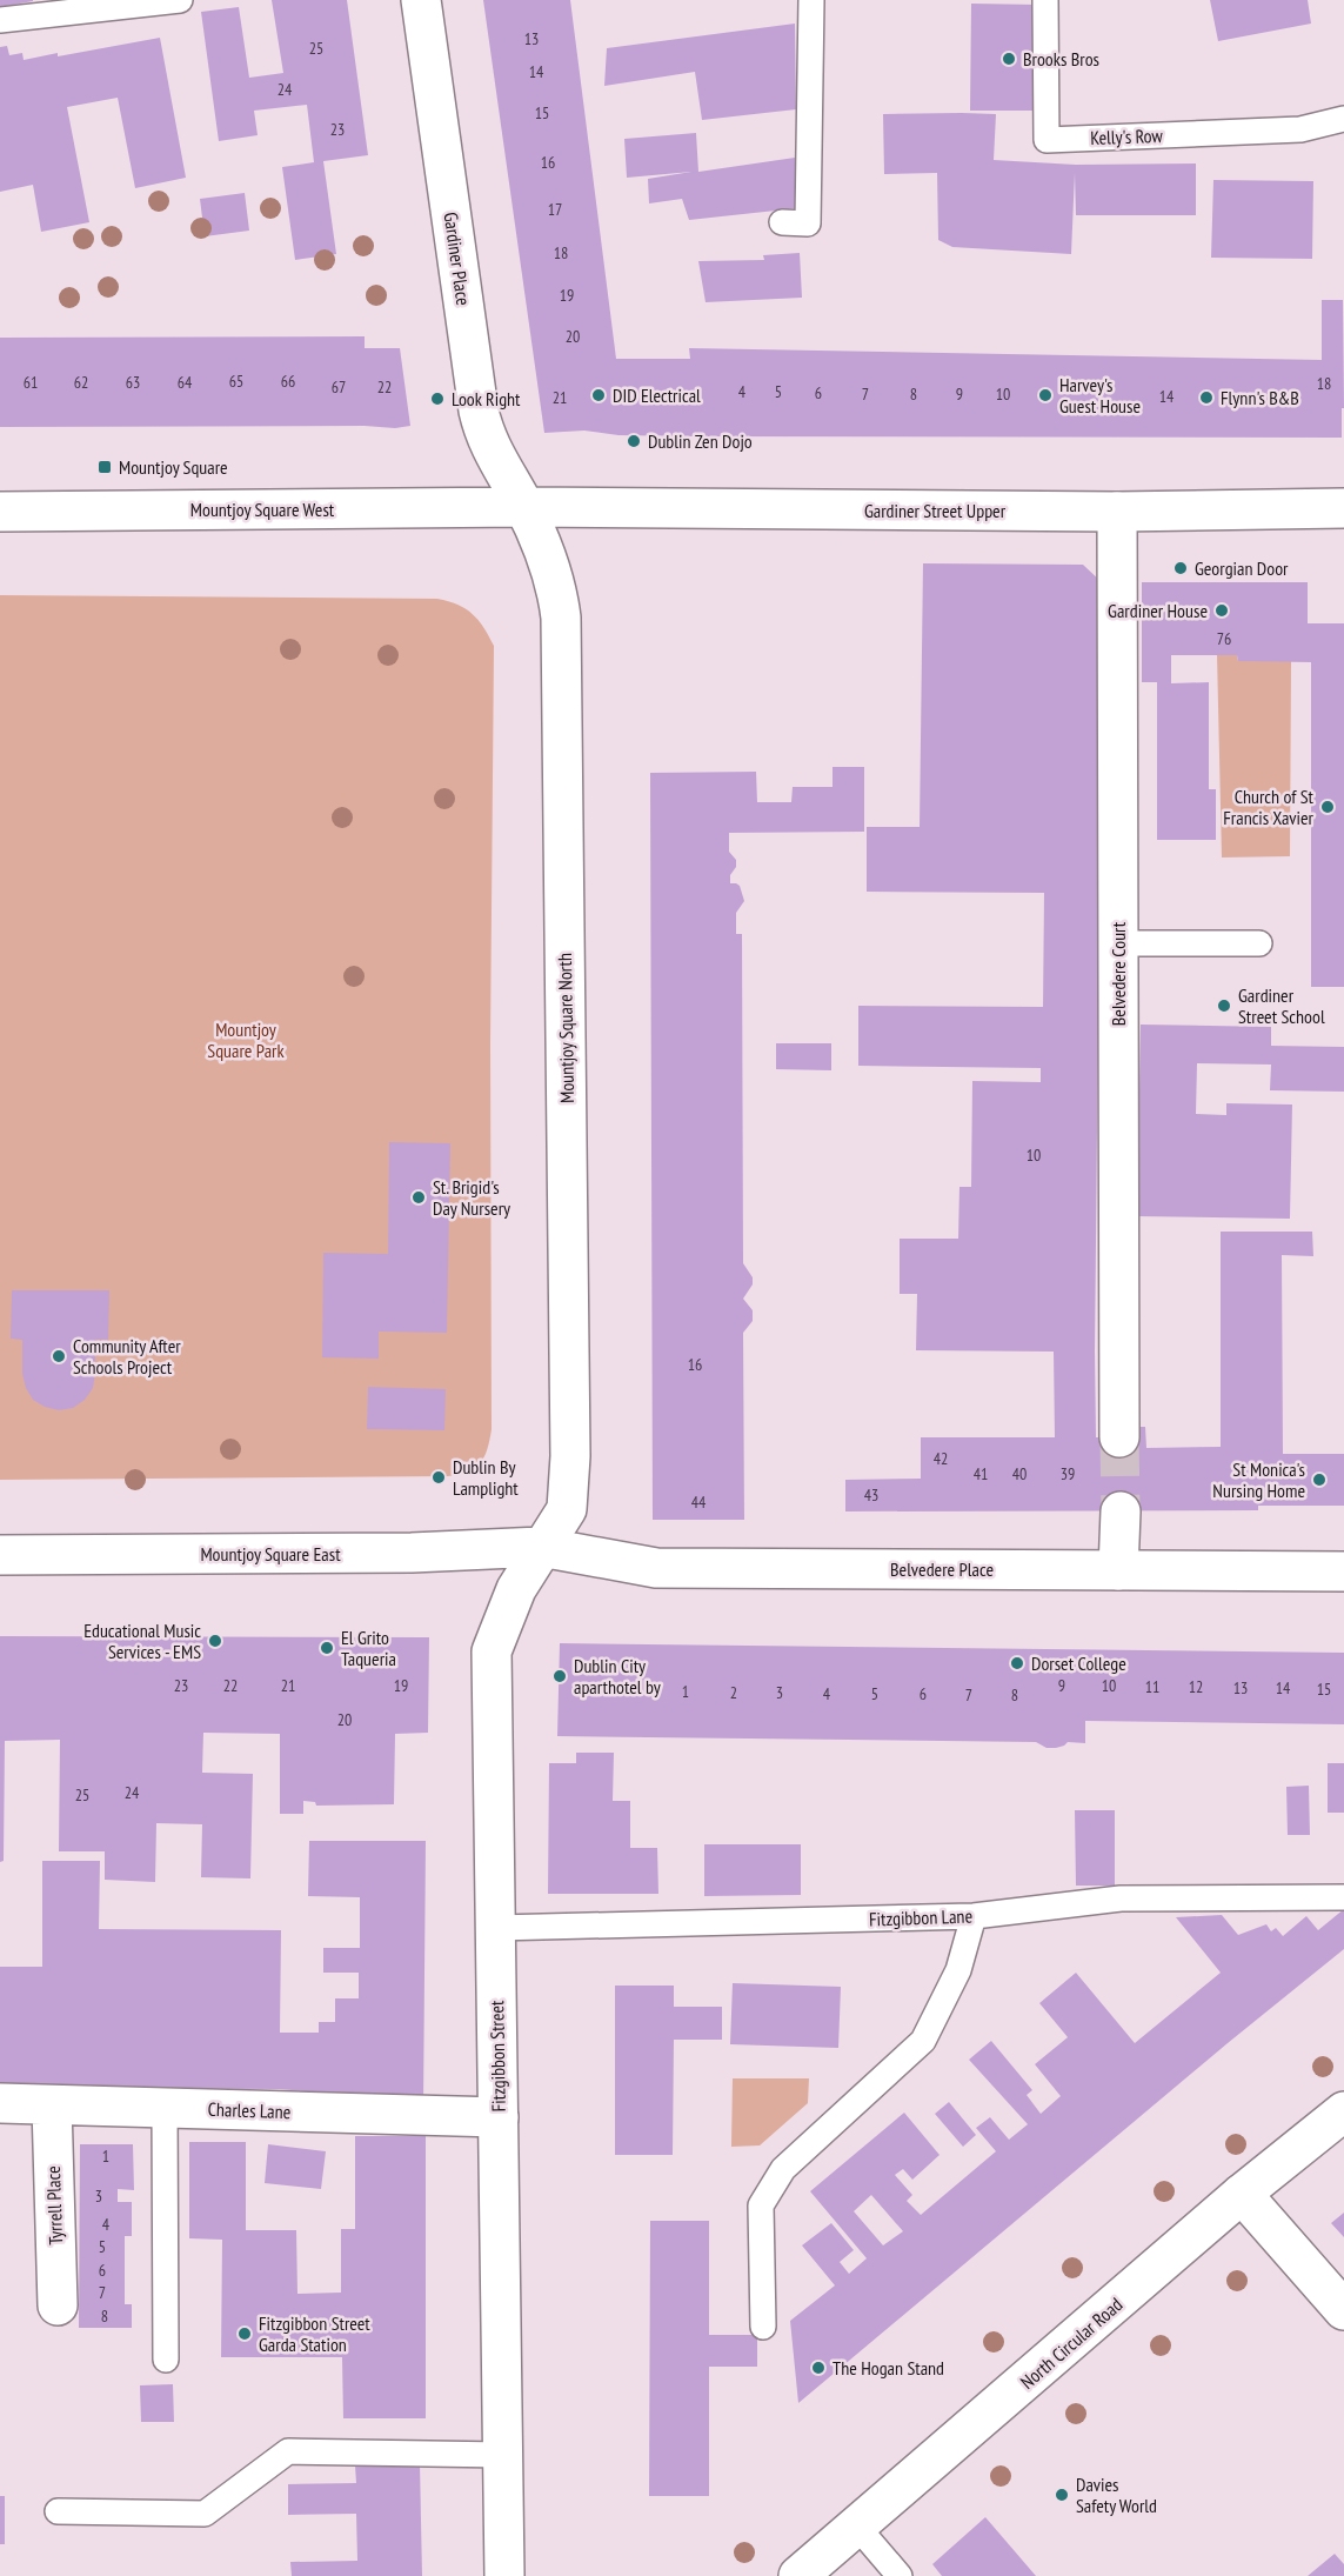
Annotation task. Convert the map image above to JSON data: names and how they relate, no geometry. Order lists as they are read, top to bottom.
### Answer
{
  "streets": {
    "street": [
      "Gardiner Place",
      "Mountjoy Square West",
      "Gardiner Street Upper",
      "Belvedere Court",
      "Mountjoy Square North",
      "Mountjoy Square East",
      "Belvedere Place",
      "Fitzgibbon Street",
      "Charles Lane",
      "Tyrrell Place",
      "North Circular Road"
    ],
    "lane": ["Kelly's Row", "Fitzgibbon Lane"]
  },
  "crossings": [
    ["Gardiner Place", "Mountjoy Square West"],
    ["Gardiner Place", "Gardiner Street Upper"],
    ["Gardiner Place", "Mountjoy Square North"],
    ["Mountjoy Square West", "Gardiner Street Upper"],
    ["Mountjoy Square West", "Mountjoy Square North"],
    ["Gardiner Street Upper", "Belvedere Court"],
    ["Gardiner Street Upper", "Mountjoy Square North"],
    ["Mountjoy Square North", "Mountjoy Square East"],
    ["Mountjoy Square North", "Belvedere Place"],
    ["Mountjoy Square North", "Fitzgibbon Street"],
    ["Mountjoy Square East", "Belvedere Place"],
    ["Mountjoy Square East", "Fitzgibbon Street"],
    ["Belvedere Place", "Fitzgibbon Street"],
    ["Fitzgibbon Lane", "Fitzgibbon Street"],
    ["Fitzgibbon Street", "Charles Lane"],
    ["Charles Lane", "Tyrrell Place"]
  ],
  "parks": ["Mountjoy Square Park"],
  "places": {
    "other": [
      "Brooks Bros",
      "DID Electrical",
      "Harvey's Guest House",
      "Flynn's B&B",
      "Look Right",
      "Dublin Zen Dojo",
      "Georgian Door",
      "Gardiner House",
      "Church of St Francis Xavier",
      "Gardiner Street School",
      "St. Brigid's Day Nursery",
      "Community After Schools Project",
      "Dublin By Lamplight",
      "St Monica's Nursing Home",
      "Educational Music Services - EMS",
      "El Grito Taqueria",
      "Dorset College",
      "Dublin City aparthotel by",
      "Fitzgibbon Street Garda Station",
      "The Hogan Stand",
      "Davies Safety World"
    ],
    "transit": ["Mountjoy Square"]
  },
  "house_numbers": [
    "13",
    "25",
    "14",
    "24",
    "15",
    "23",
    "16",
    "17",
    "18",
    "19",
    "20",
    "65",
    "66",
    "61",
    "62",
    "63",
    "64",
    "18",
    "67",
    "22",
    "4",
    "5",
    "6",
    "7",
    "8",
    "9",
    "10",
    "14",
    "21",
    "76",
    "10",
    "16",
    "42",
    "41",
    "40",
    "39",
    "43",
    "44",
    "23",
    "22",
    "21",
    "19",
    "9",
    "10",
    "11",
    "12",
    "13",
    "14",
    "15",
    "1",
    "2",
    "3",
    "4",
    "5",
    "6",
    "7",
    "8",
    "20",
    "24",
    "25",
    "1",
    "3",
    "4",
    "5",
    "6",
    "7",
    "8"
  ]
}
